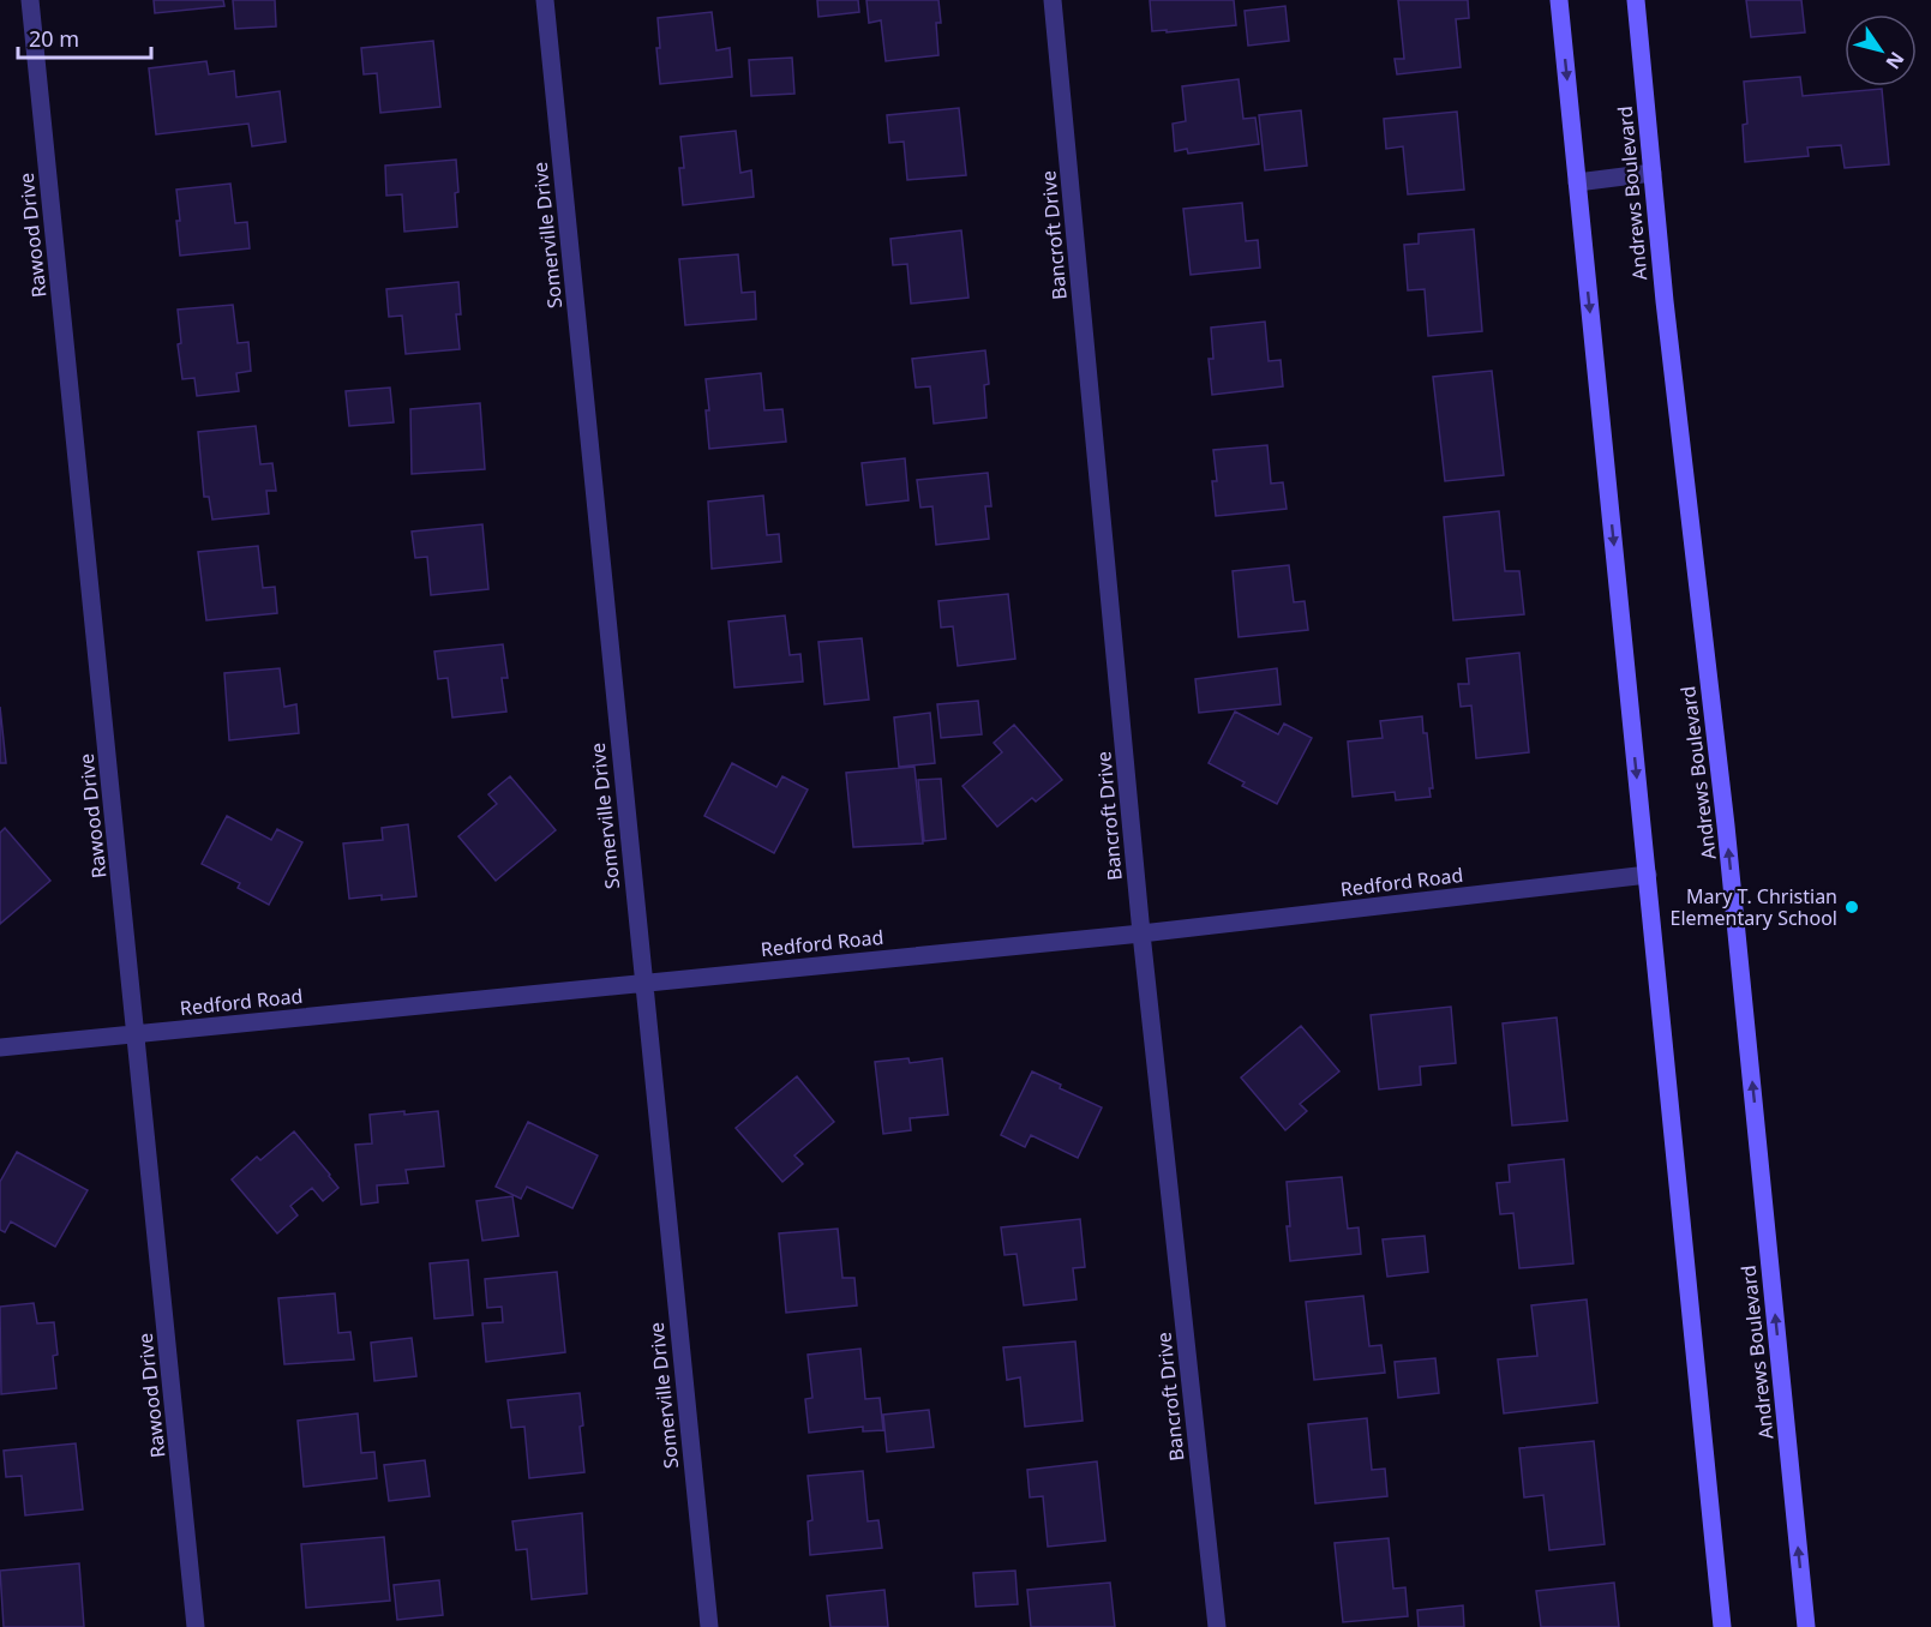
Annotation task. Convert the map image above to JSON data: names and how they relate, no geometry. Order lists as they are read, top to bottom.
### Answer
{
  "streets": {
    "street": [
      "Andrews Boulevard",
      "Rawood Drive",
      "Somerville Drive",
      "Bancroft Drive",
      "Redford Road"
    ]
  },
  "crossings": [
    ["Rawood Drive", "Redford Road"],
    ["Somerville Drive", "Redford Road"],
    ["Bancroft Drive", "Redford Road"]
  ],
  "places": ["Mary T. Christian Elementary School"],
  "scale_bar": "20 m",
  "north": "bottom right"
}
